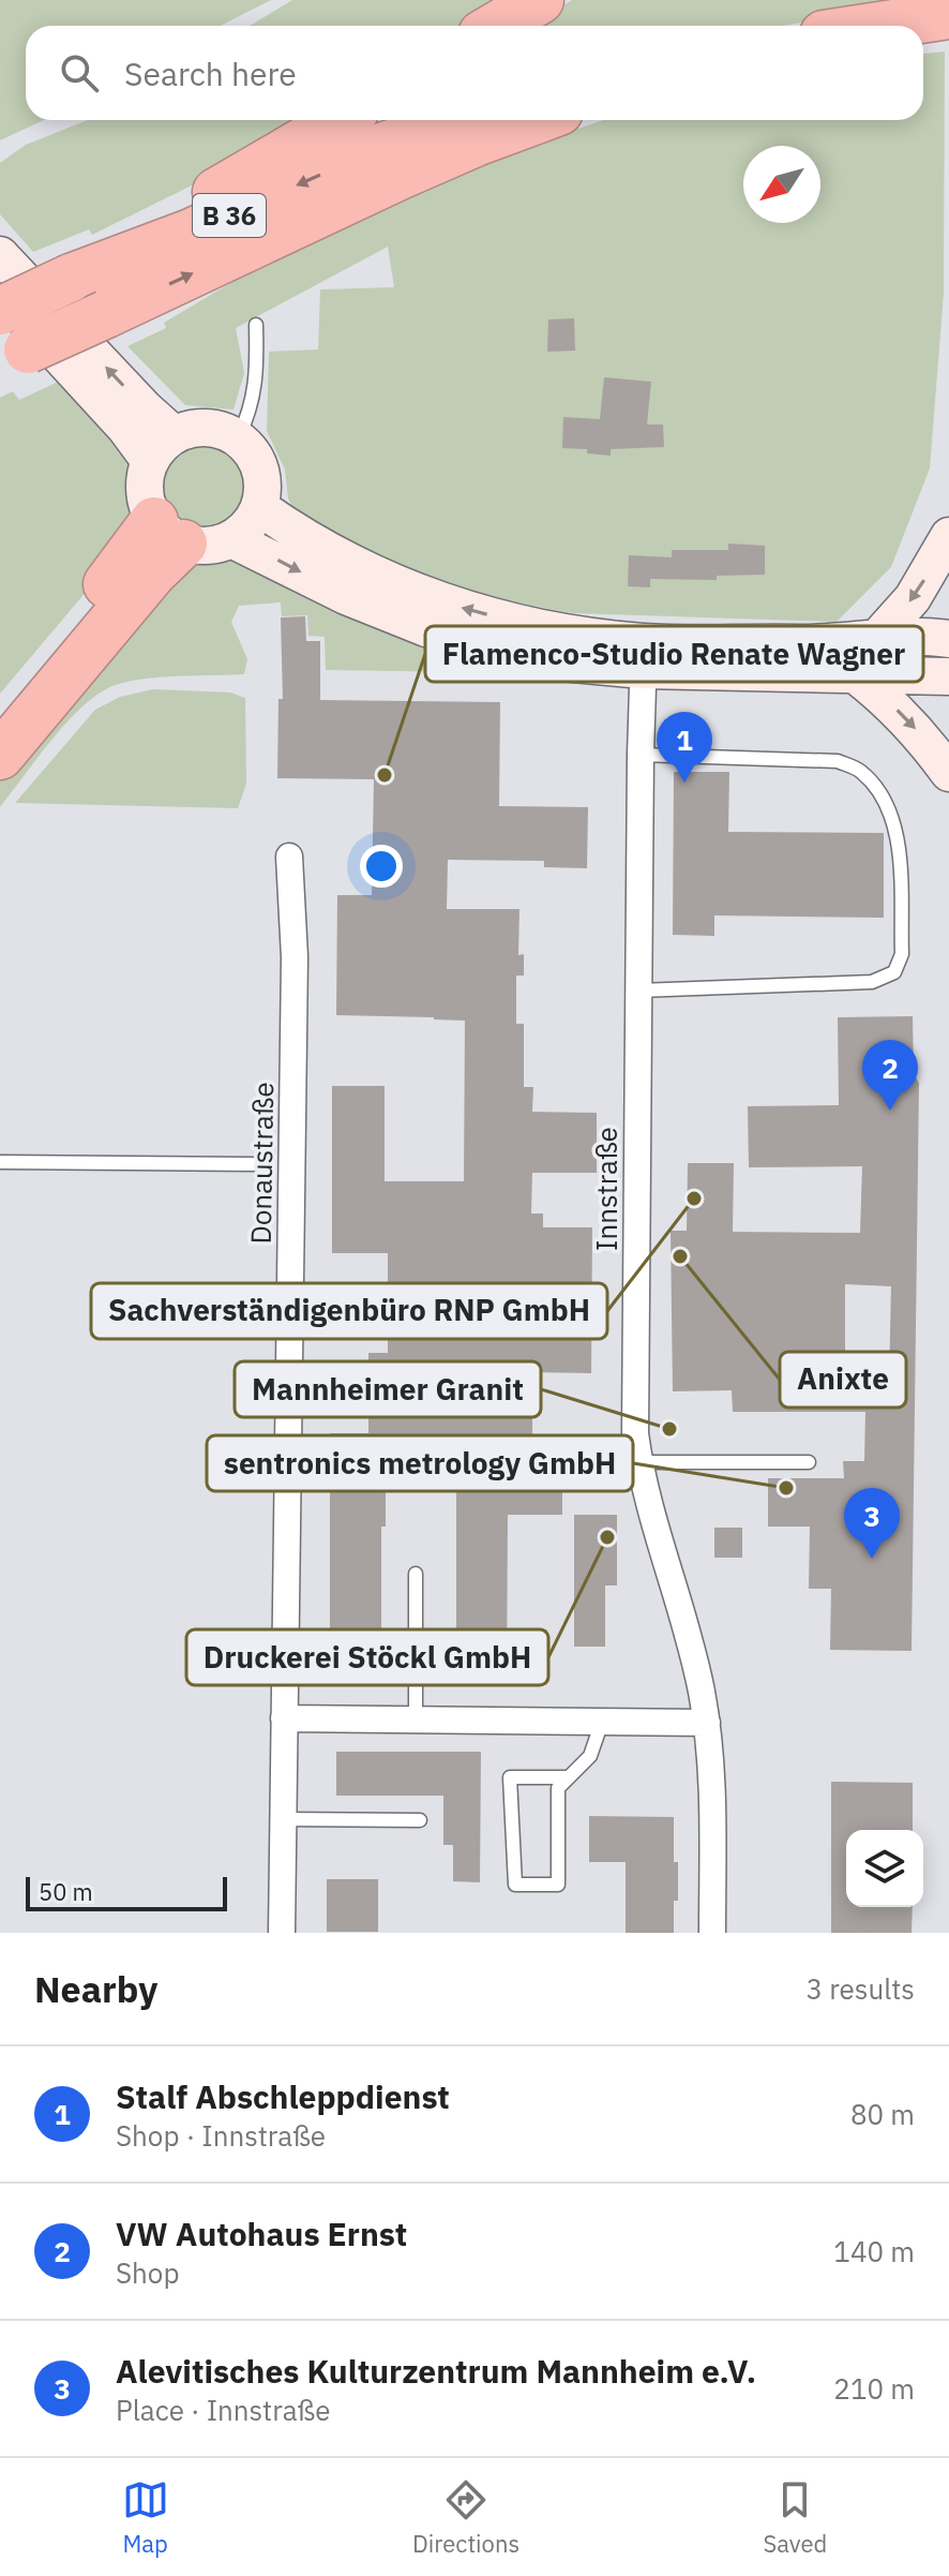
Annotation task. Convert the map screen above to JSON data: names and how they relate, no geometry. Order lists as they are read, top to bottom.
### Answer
{
  "streets": {
    "highway": ["B 36"],
    "street": ["Donaustraße", "Innstraße"]
  },
  "places": [
    "Flamenco-Studio Renate Wagner",
    "Sachverständigenbüro RNP GmbH",
    "Anixte",
    "Mannheimer Granit",
    "sentronics metrology GmbH",
    "Druckerei Stöckl GmbH"
  ],
  "scale_bar": "50 m",
  "north": "bottom left",
  "page": {
    "search": "Search here",
    "pins": ["1", "2", "3"],
    "scale": "50 m",
    "heading": ["Nearby", "3 results"],
    "list": [
      {
        "mark": "1",
        "name": "Stalf Abschleppdienst",
        "note": "Shop · Innstraße",
        "value": "80 m"
      },
      {
        "mark": "2",
        "name": "VW Autohaus Ernst",
        "note": "Shop",
        "value": "140 m"
      },
      {
        "mark": "3",
        "name": "Alevitisches Kulturzentrum Mannheim e.V.",
        "note": "Place · Innstraße",
        "value": "210 m"
      }
    ],
    "nav": ["Map", "Directions", "Saved"]
  }
}
